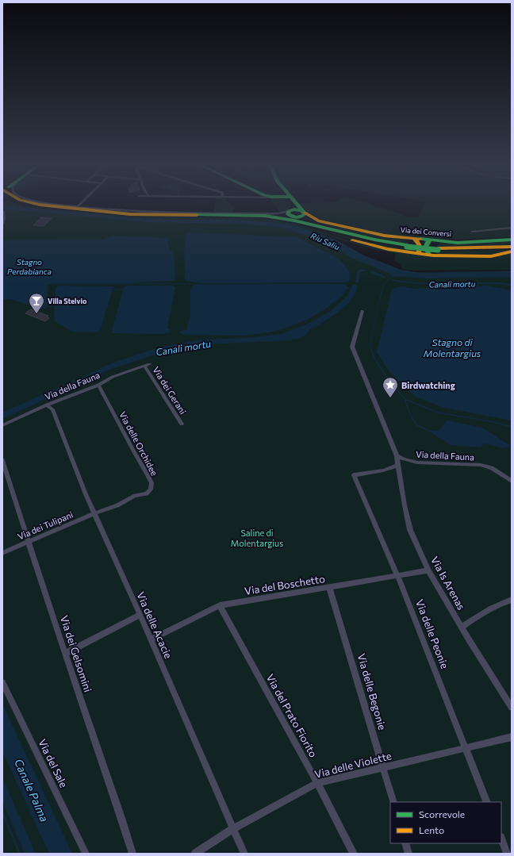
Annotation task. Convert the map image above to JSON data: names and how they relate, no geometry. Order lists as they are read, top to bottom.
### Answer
{
  "streets": {
    "main road": ["Via dei Conversi"],
    "street": [
      "Via della Fauna",
      "Via dei Gerani",
      "Via delle Orchidee",
      "Via dei Tulipani",
      "Via Is Arenas",
      "Via del Boschetto",
      "Via delle Acacie",
      "Via delle Peonie",
      "Via dei Gelsomini",
      "Via delle Begonie",
      "Via del Prato Fiorito",
      "Via del Sale",
      "Via delle Violette"
    ]
  },
  "crossings": [
    ["Via della Fauna", "Via dei Gerani"],
    ["Via della Fauna", "Via delle Orchidee"],
    ["Via della Fauna", "Via Is Arenas"],
    ["Via della Fauna", "Via delle Acacie"],
    ["Via delle Orchidee", "Via dei Tulipani"],
    ["Via delle Orchidee", "Via delle Acacie"],
    ["Via dei Tulipani", "Via delle Acacie"],
    ["Via dei Tulipani", "Via dei Gelsomini"],
    ["Via Is Arenas", "Via del Boschetto"],
    ["Via Is Arenas", "Via delle Peonie"],
    ["Via del Boschetto", "Via delle Acacie"],
    ["Via del Boschetto", "Via delle Peonie"],
    ["Via del Boschetto", "Via delle Begonie"],
    ["Via del Boschetto", "Via del Prato Fiorito"],
    ["Via delle Acacie", "Via delle Violette"],
    ["Via delle Peonie", "Via delle Violette"],
    ["Via delle Begonie", "Via delle Violette"],
    ["Via del Prato Fiorito", "Via delle Violette"]
  ],
  "water": [
    "Riu Saliu",
    "Stagno Perdabianca",
    "Canali mortu",
    "Stagno di Molentargius",
    "Canale Palma"
  ],
  "parks": ["Saline di Molentargius"],
  "places": {
    "bar": ["Villa Stelvio"],
    "place": ["Birdwatching"]
  },
  "legend": ["Scorrevole", "Lento"]
}
